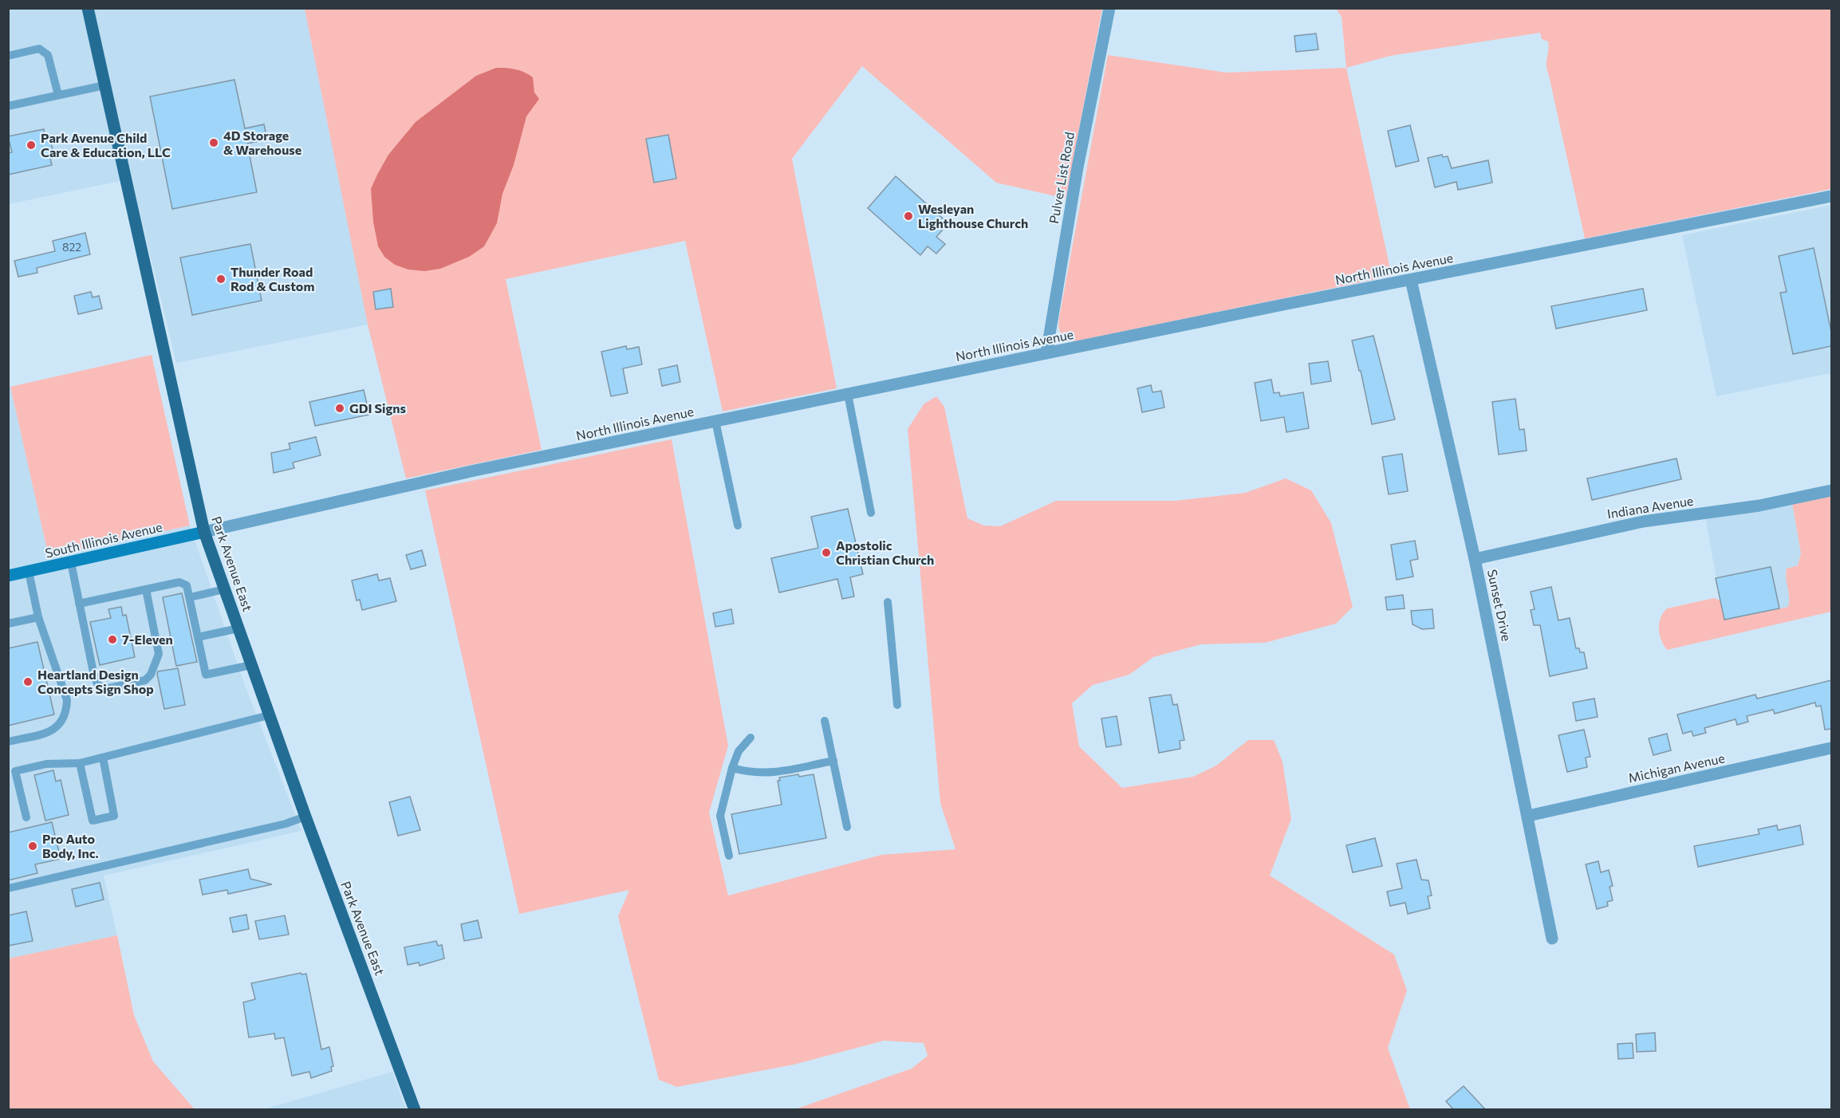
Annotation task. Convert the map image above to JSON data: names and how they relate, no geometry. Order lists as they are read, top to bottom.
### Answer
{
  "streets": {
    "main road": ["South Illinois Avenue", "Park Avenue East"],
    "street": [
      "Pulver List Road",
      "North Illinois Avenue",
      "Indiana Avenue",
      "Sunset Drive",
      "Michigan Avenue"
    ]
  },
  "crossings": [
    ["Pulver List Road", "North Illinois Avenue"],
    ["North Illinois Avenue", "South Illinois Avenue"],
    ["North Illinois Avenue", "Park Avenue East"],
    ["North Illinois Avenue", "Sunset Drive"],
    ["Indiana Avenue", "Sunset Drive"],
    ["South Illinois Avenue", "Park Avenue East"],
    ["Sunset Drive", "Michigan Avenue"]
  ],
  "places": [
    "4D Storage & Warehouse",
    "Park Avenue Child Care & Education, LLC",
    "Wesleyan Lighthouse Church",
    "Thunder Road Rod & Custom",
    "GDI Signs",
    "Apostolic Christian Church",
    "7-Eleven",
    "Heartland Design Concepts Sign Shop",
    "Pro Auto Body, Inc."
  ],
  "house_numbers": ["822"]
}
